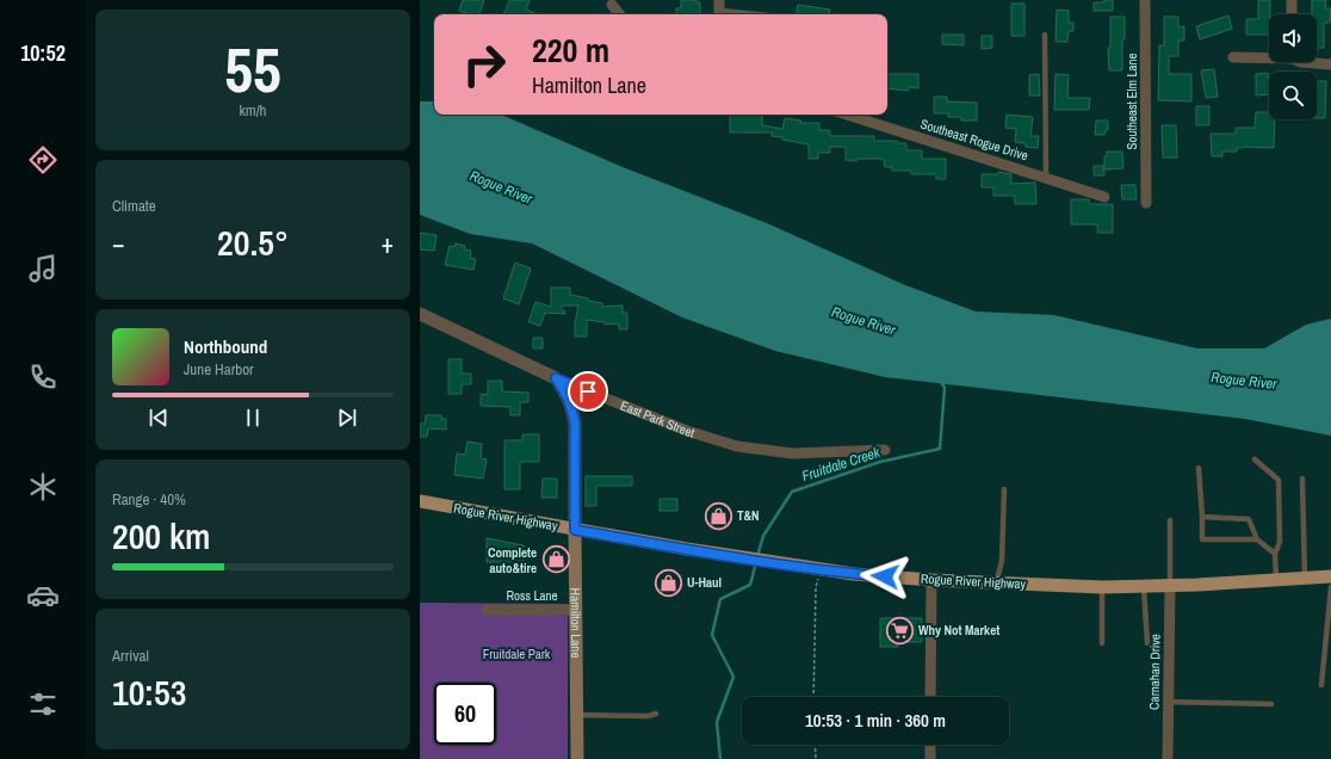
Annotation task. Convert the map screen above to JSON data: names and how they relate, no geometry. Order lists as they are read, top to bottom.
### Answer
{
  "streets": {
    "main road": ["Rogue River Highway", "Hamilton Lane"],
    "street": [
      "Southeast Elm Lane",
      "Southeast Rogue Drive",
      "East Park Street",
      "Ross Lane",
      "Carnahan Drive"
    ]
  },
  "crossings": [
    ["East Park Street", "Hamilton Lane"],
    ["Rogue River Highway", "Hamilton Lane"],
    ["Rogue River Highway", "Carnahan Drive"],
    ["Ross Lane", "Hamilton Lane"]
  ],
  "water": ["Rogue River", "Fruitdale Creek"],
  "parks": ["Fruitdale Park"],
  "places": {
    "shop": ["T&N", "Complete auto&tire", "U-Haul"],
    "supermarket": ["Why Not Market"]
  },
  "page": {
    "tabs": "10:52",
    "tile": [
      ["55", "km/h"],
      "Climate",
      ["Range · 40%", "200 km"],
      ["Arrival", "10:53"]
    ],
    "turn": ["220 m", "Hamilton Lane"],
    "heat": ["−", "20.5°", "+"],
    "song": ["Northbound", "June Harbor"],
    "limit": "60",
    "trip": "10:53 · 1 min · 360 m"
  }
}
